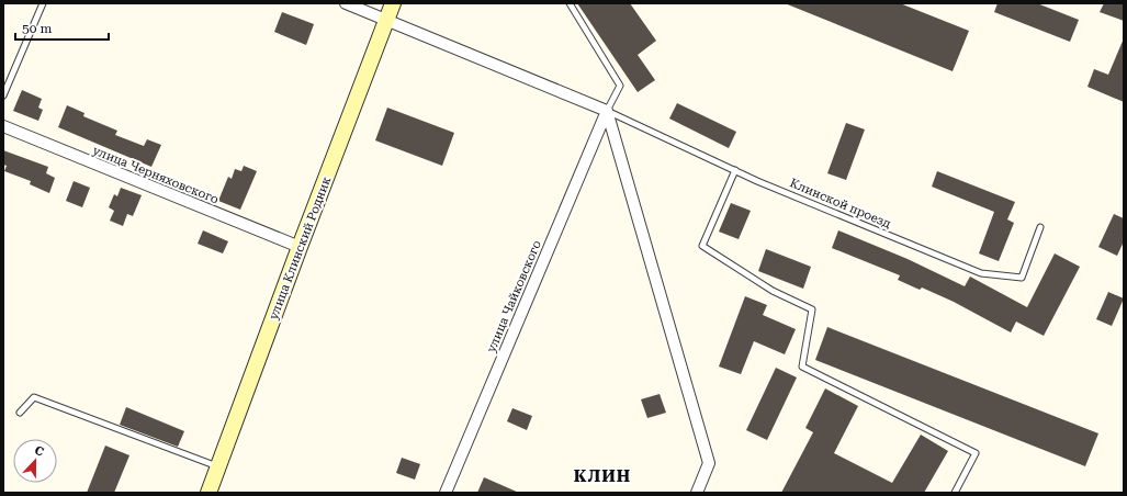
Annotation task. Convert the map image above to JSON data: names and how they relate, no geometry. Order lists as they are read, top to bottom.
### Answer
{
  "streets": {
    "main road": ["улица Клинский Родник"],
    "street": ["улица Черняховского", "улица Чайковского"],
    "lane": ["Клинской проезд"]
  },
  "crossings": [
    ["улица Черняховского", "улица Клинский Родник"],
    ["Клинской проезд", "улица Чайковского"]
  ],
  "districts": ["КЛИН"],
  "scale_bar": "50 m",
  "north": "top"
}
